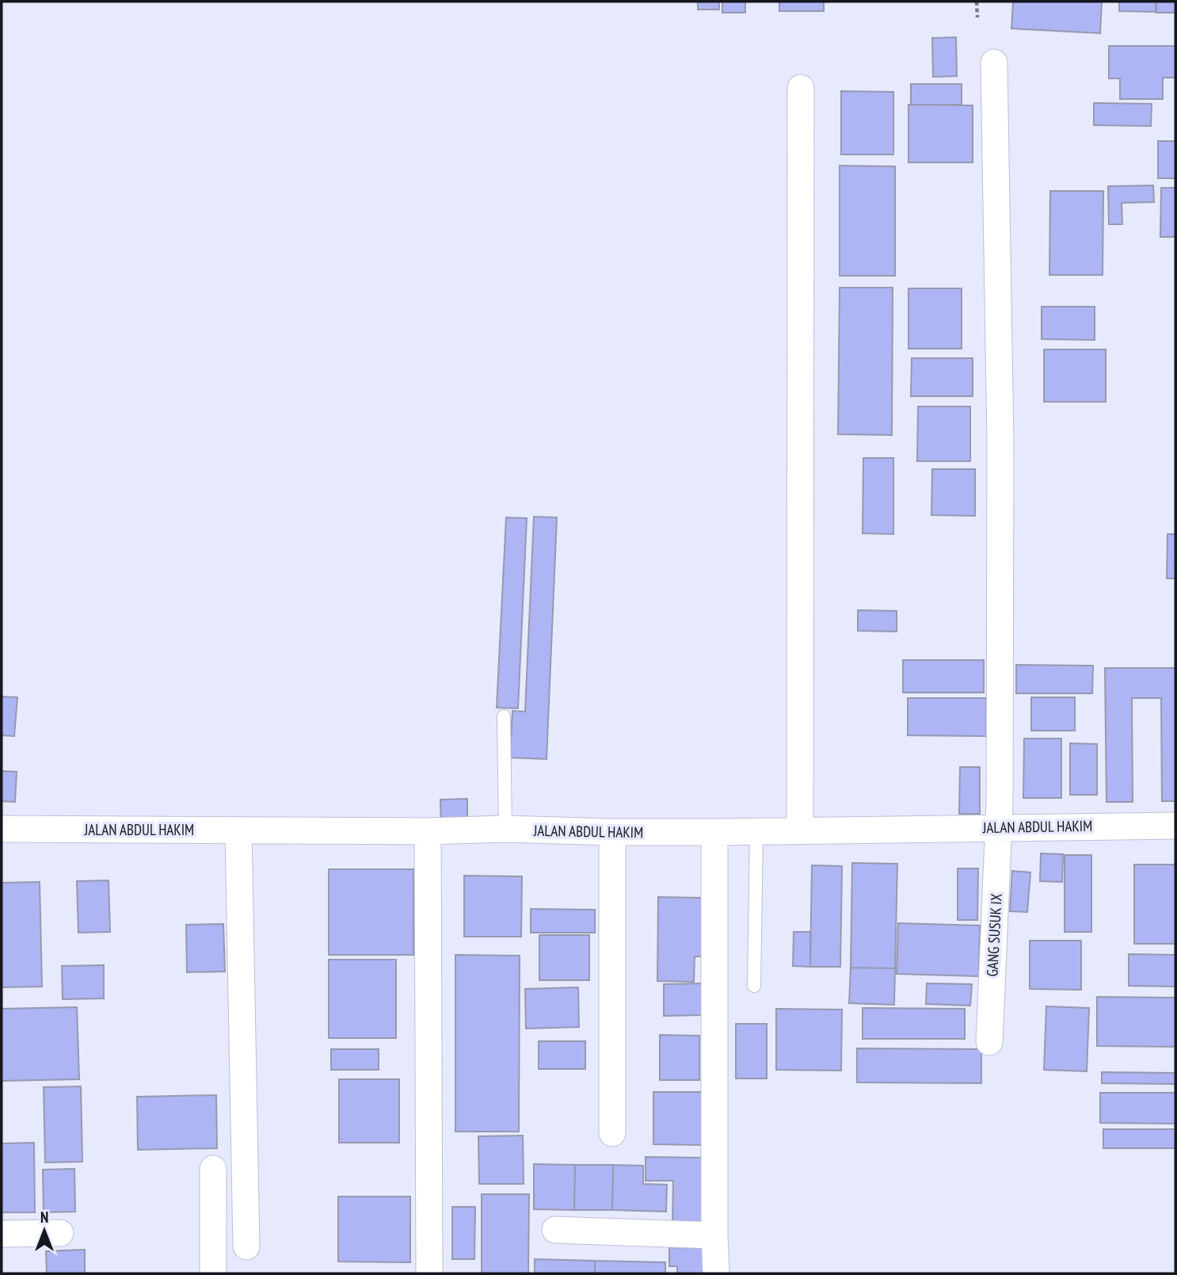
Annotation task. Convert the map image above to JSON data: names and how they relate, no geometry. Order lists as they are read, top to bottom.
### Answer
{
  "streets": {
    "street": ["JALAN ABDUL HAKIM", "GANG SUSUK IX"]
  },
  "crossings": [
    ["JALAN ABDUL HAKIM", "GANG SUSUK IX"]
  ],
  "north": "top"
}
